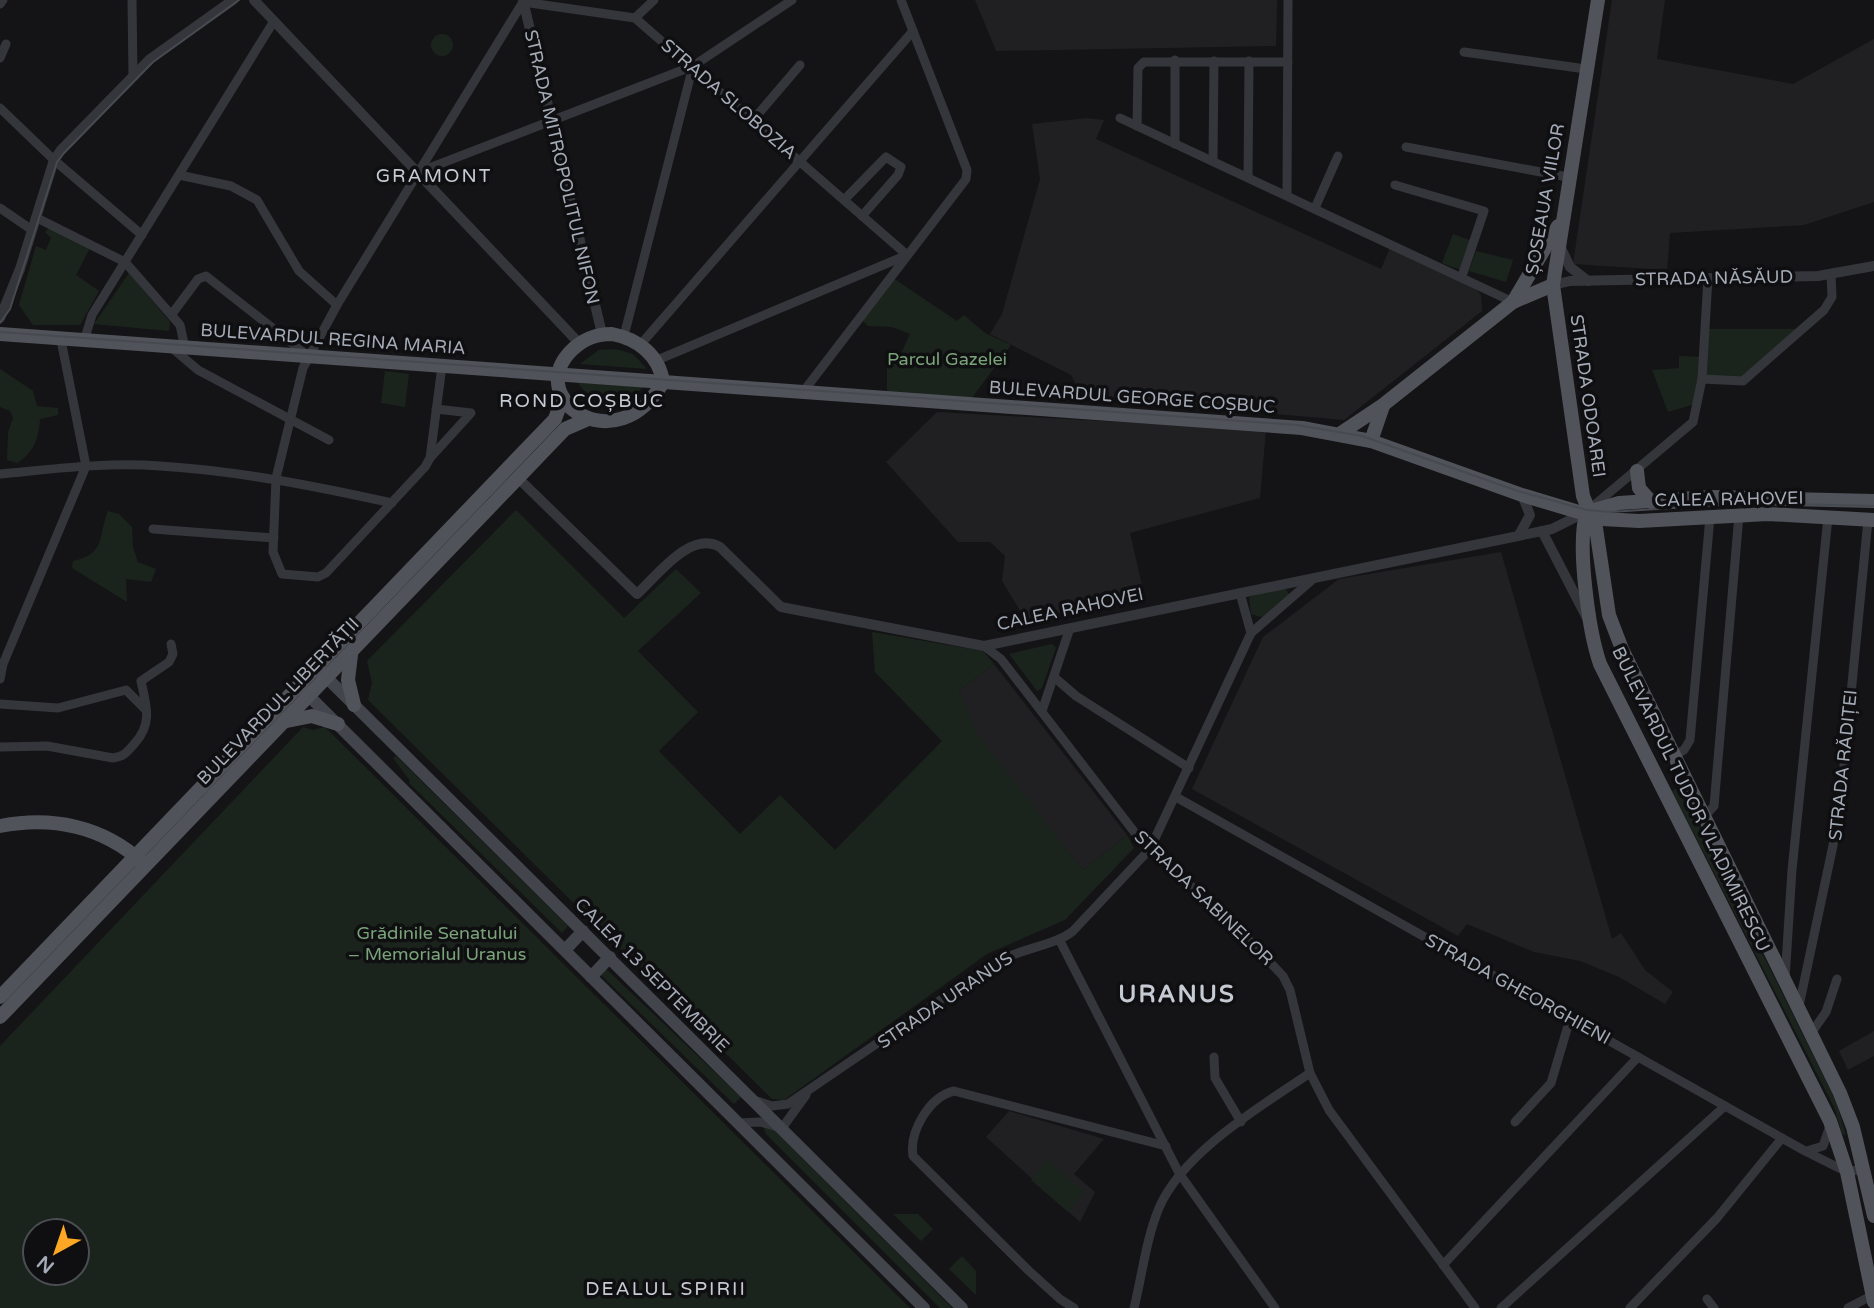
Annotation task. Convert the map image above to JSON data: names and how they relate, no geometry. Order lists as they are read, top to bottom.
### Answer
{
  "streets": {
    "main road": [
      "ȘOSEAUA VIILOR",
      "BULEVARDUL REGINA MARIA",
      "STRADA ODOAREI",
      "BULEVARDUL GEORGE COȘBUC",
      "CALEA RAHOVEI",
      "BULEVARDUL LIBERTĂȚII",
      "BULEVARDUL TUDOR VLADIMIRESCU",
      "CALEA 13 SEPTEMBRIE"
    ],
    "street": [
      "STRADA SLOBOZIA",
      "STRADA MITROPOLITUL NIFON",
      "STRADA NĂSĂUD",
      "STRADA RĂDIȚEI",
      "STRADA SABINELOR",
      "STRADA GHEORGHIENI",
      "STRADA URANUS"
    ]
  },
  "crossings": [
    ["ȘOSEAUA VIILOR", "STRADA NĂSĂUD"],
    ["ȘOSEAUA VIILOR", "STRADA ODOAREI"],
    ["ȘOSEAUA VIILOR", "BULEVARDUL GEORGE COȘBUC"],
    ["STRADA NĂSĂUD", "STRADA ODOAREI"],
    ["BULEVARDUL REGINA MARIA", "BULEVARDUL GEORGE COȘBUC"],
    ["STRADA ODOAREI", "BULEVARDUL GEORGE COȘBUC"],
    ["STRADA ODOAREI", "CALEA RAHOVEI"],
    ["STRADA ODOAREI", "BULEVARDUL TUDOR VLADIMIRESCU"],
    ["BULEVARDUL GEORGE COȘBUC", "CALEA RAHOVEI"],
    ["BULEVARDUL GEORGE COȘBUC", "BULEVARDUL TUDOR VLADIMIRESCU"],
    ["CALEA RAHOVEI", "BULEVARDUL LIBERTĂȚII"],
    ["CALEA RAHOVEI", "STRADA RĂDIȚEI"],
    ["CALEA RAHOVEI", "BULEVARDUL TUDOR VLADIMIRESCU"],
    ["CALEA RAHOVEI", "STRADA SABINELOR"],
    ["BULEVARDUL LIBERTĂȚII", "CALEA 13 SEPTEMBRIE"],
    ["STRADA RĂDIȚEI", "BULEVARDUL TUDOR VLADIMIRESCU"],
    ["BULEVARDUL TUDOR VLADIMIRESCU", "STRADA GHEORGHIENI"],
    ["CALEA 13 SEPTEMBRIE", "STRADA URANUS"]
  ],
  "districts": [
    "GRAMONT",
    "ROND COȘBUC",
    "URANUS",
    "DEALUL SPIRII"
  ],
  "parks": ["Parcul Gazelei", "Grădinile Senatului – Memorialul Uranus"],
  "north": "bottom left"
}
